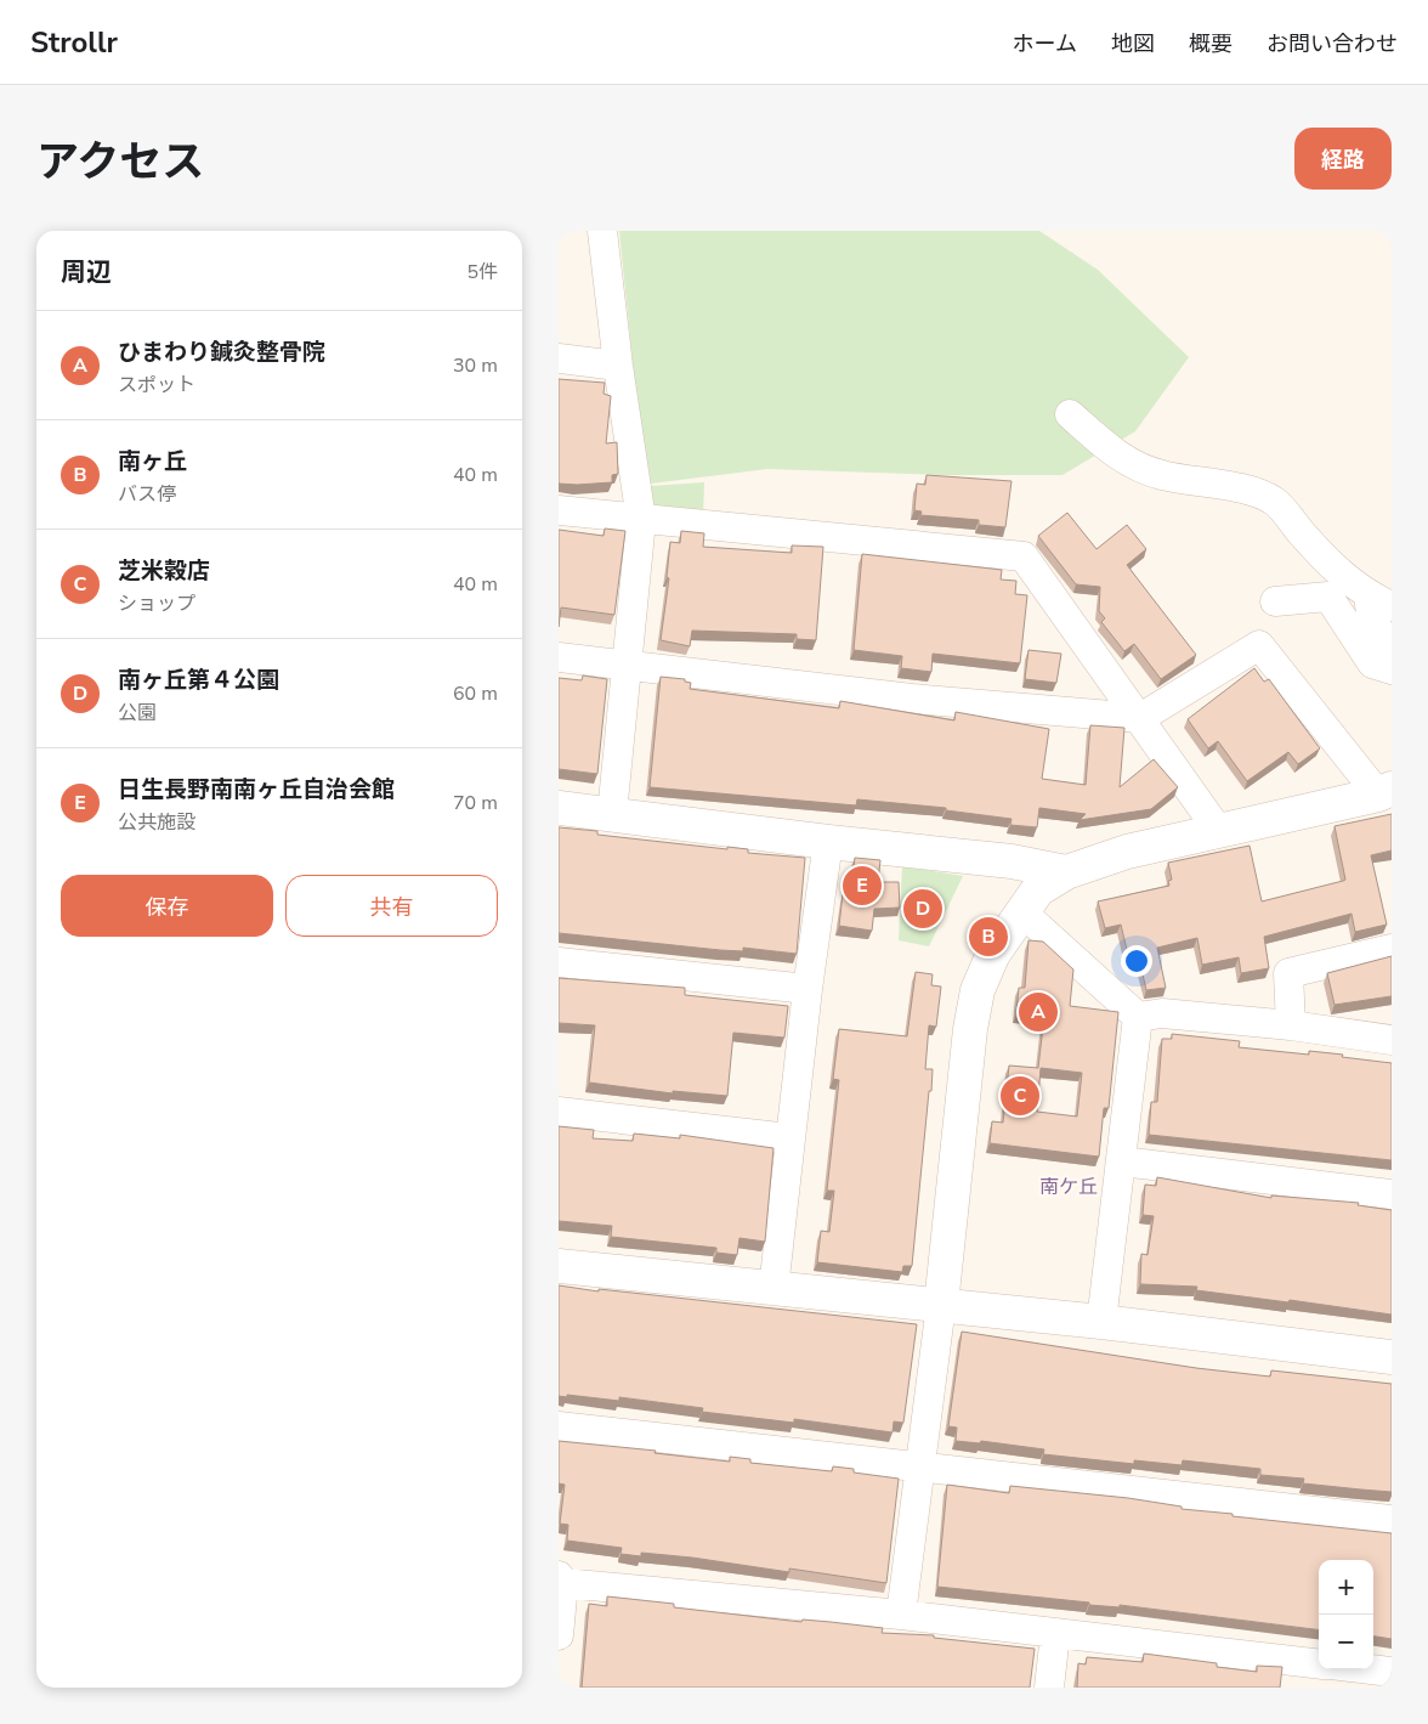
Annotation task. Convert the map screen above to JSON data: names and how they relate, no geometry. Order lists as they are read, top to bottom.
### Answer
{
  "districts": ["南ケ丘"],
  "page": {
    "header": "Strollr",
    "nav": [
      "ホーム",
      "地図",
      "概要",
      "お問い合わせ"
    ],
    "title": "アクセス",
    "buttons": [
      "経路",
      ["保存", "共有"]
    ],
    "heading": ["周辺", "5件"],
    "list": [
      {
        "mark": "A",
        "name": "ひまわり鍼灸整骨院",
        "note": "スポット",
        "value": "30 m"
      },
      {
        "mark": "B",
        "name": "南ヶ丘",
        "note": "バス停",
        "value": "40 m"
      },
      {
        "mark": "C",
        "name": "芝米穀店",
        "note": "ショップ",
        "value": "40 m"
      },
      {
        "mark": "D",
        "name": "南ヶ丘第４公園",
        "note": "公園",
        "value": "60 m"
      },
      {
        "mark": "E",
        "name": "日生長野南南ヶ丘自治会館",
        "note": "公共施設",
        "value": "70 m"
      }
    ],
    "pins": [
      "E",
      "D",
      "B",
      "A",
      "C"
    ],
    "map_buttons": ["+", "−"]
  }
}
